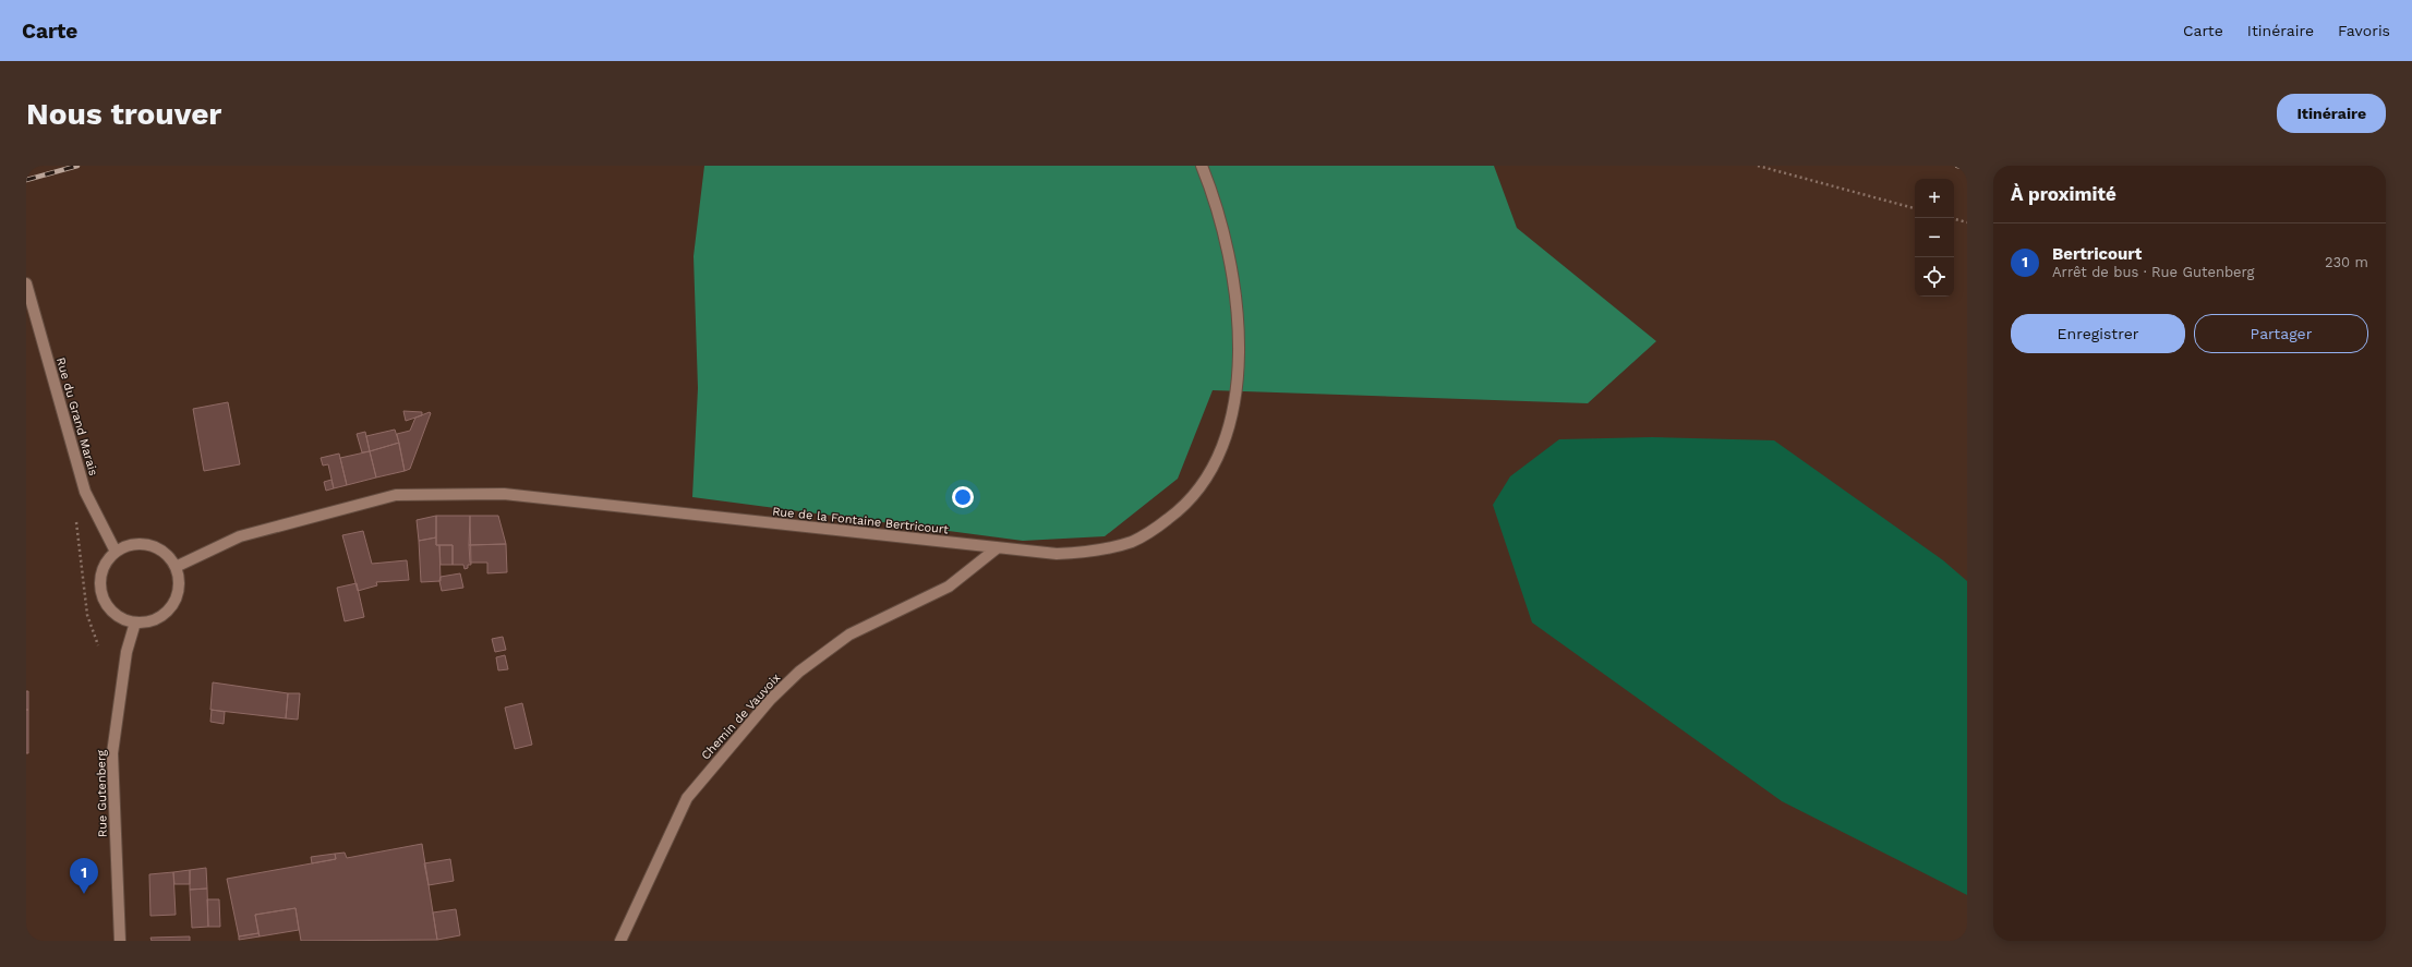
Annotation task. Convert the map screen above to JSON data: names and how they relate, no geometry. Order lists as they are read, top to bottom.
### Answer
{
  "streets": {
    "street": [
      "Rue du Grand Marais",
      "Rue de la Fontaine Bertricourt",
      "Chemin de Vauvoix",
      "Rue Gutenberg"
    ]
  },
  "crossings": [
    ["Rue du Grand Marais", "Rue de la Fontaine Bertricourt"],
    ["Rue du Grand Marais", "Rue Gutenberg"],
    ["Rue de la Fontaine Bertricourt", "Chemin de Vauvoix"],
    ["Rue de la Fontaine Bertricourt", "Rue Gutenberg"]
  ],
  "page": {
    "header": "Carte",
    "nav": ["Carte", "Itinéraire", "Favoris"],
    "buttons": [
      "Itinéraire",
      ["Enregistrer", "Partager"]
    ],
    "title": "Nous trouver",
    "heading": "À proximité",
    "map_buttons": ["+", "−"],
    "list": [
      {
        "mark": "1",
        "name": "Bertricourt",
        "note": "Arrêt de bus · Rue Gutenberg",
        "value": "230 m"
      }
    ],
    "pins": "1"
  }
}
